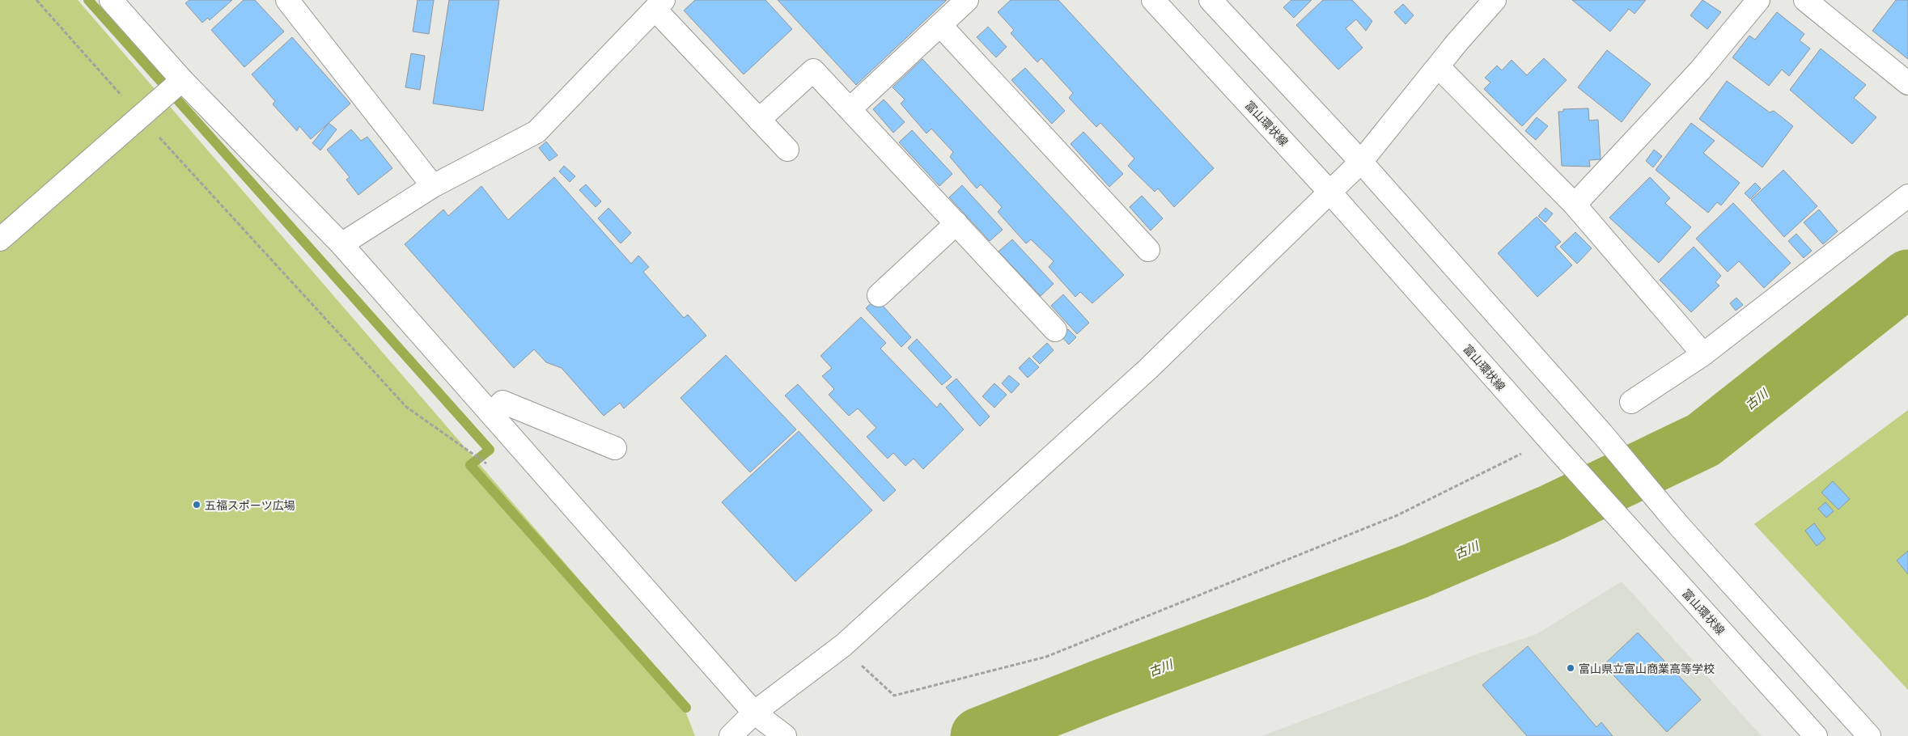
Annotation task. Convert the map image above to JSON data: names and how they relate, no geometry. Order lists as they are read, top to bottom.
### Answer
{
  "streets": {
    "street": ["富山環状線"]
  },
  "water": ["古川"],
  "places": ["五福スポーツ広場", "富山県立富山商業高等学校"]
}
